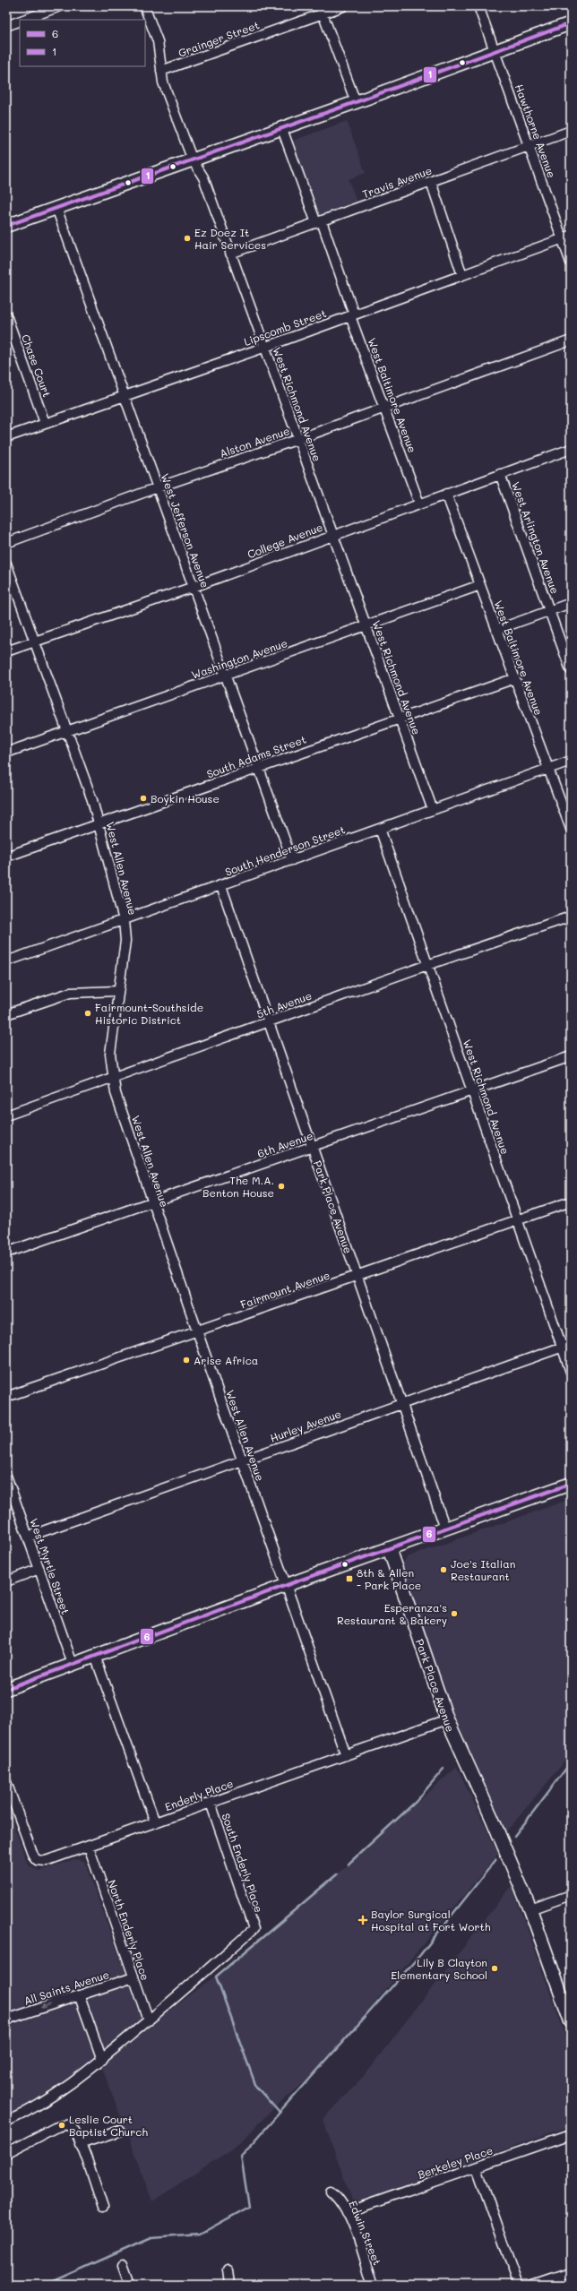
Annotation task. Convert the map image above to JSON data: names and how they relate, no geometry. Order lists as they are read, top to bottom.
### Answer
{
  "streets": {
    "main road": ["Park Place Avenue"],
    "street": [
      "Grainger Street",
      "Hawthorne Avenue",
      "Travis Avenue",
      "Lipscomb Street",
      "Chase Court",
      "West Baltimore Avenue",
      "West Richmond Avenue",
      "Alston Avenue",
      "West Jefferson Avenue",
      "West Arlington Avenue",
      "College Avenue",
      "Washington Avenue",
      "South Adams Street",
      "South Henderson Street",
      "West Allen Avenue",
      "5th Avenue",
      "6th Avenue",
      "Fairmount Avenue",
      "Hurley Avenue",
      "West Myrtle Street",
      "Enderly Place",
      "South Enderly Place",
      "North Enderly Place",
      "All Saints Avenue",
      "Berkeley Place",
      "Edwin Street"
    ]
  },
  "crossings": [
    ["Grainger Street", "West Richmond Avenue"],
    ["Hawthorne Avenue", "Travis Avenue"],
    ["Hawthorne Avenue", "Lipscomb Street"],
    ["Travis Avenue", "West Baltimore Avenue"],
    ["Travis Avenue", "West Richmond Avenue"],
    ["Lipscomb Street", "Chase Court"],
    ["Lipscomb Street", "West Baltimore Avenue"],
    ["Lipscomb Street", "West Richmond Avenue"],
    ["Lipscomb Street", "West Jefferson Avenue"],
    ["West Baltimore Avenue", "Alston Avenue"],
    ["West Baltimore Avenue", "College Avenue"],
    ["West Baltimore Avenue", "Washington Avenue"],
    ["West Baltimore Avenue", "South Adams Street"],
    ["West Baltimore Avenue", "South Henderson Street"],
    ["West Richmond Avenue", "Alston Avenue"],
    ["West Richmond Avenue", "College Avenue"],
    ["West Richmond Avenue", "Washington Avenue"],
    ["West Richmond Avenue", "South Adams Street"],
    ["West Richmond Avenue", "South Henderson Street"],
    ["West Richmond Avenue", "5th Avenue"],
    ["West Richmond Avenue", "6th Avenue"],
    ["West Richmond Avenue", "Fairmount Avenue"],
    ["West Richmond Avenue", "Hurley Avenue"],
    ["Alston Avenue", "West Jefferson Avenue"],
    ["West Jefferson Avenue", "College Avenue"],
    ["West Jefferson Avenue", "Washington Avenue"],
    ["West Jefferson Avenue", "South Adams Street"],
    ["West Jefferson Avenue", "South Henderson Street"],
    ["West Arlington Avenue", "College Avenue"],
    ["College Avenue", "West Allen Avenue"],
    ["Washington Avenue", "West Allen Avenue"],
    ["South Adams Street", "West Allen Avenue"],
    ["South Henderson Street", "West Allen Avenue"],
    ["South Henderson Street", "Park Place Avenue"],
    ["West Allen Avenue", "5th Avenue"],
    ["West Allen Avenue", "6th Avenue"],
    ["West Allen Avenue", "Fairmount Avenue"],
    ["West Allen Avenue", "Hurley Avenue"],
    ["West Allen Avenue", "Enderly Place"],
    ["5th Avenue", "Park Place Avenue"],
    ["6th Avenue", "Park Place Avenue"],
    ["Park Place Avenue", "Fairmount Avenue"],
    ["Park Place Avenue", "Hurley Avenue"],
    ["Park Place Avenue", "Enderly Place"],
    ["Hurley Avenue", "West Myrtle Street"],
    ["Enderly Place", "South Enderly Place"],
    ["Enderly Place", "North Enderly Place"],
    ["South Enderly Place", "North Enderly Place"],
    ["North Enderly Place", "All Saints Avenue"],
    ["Berkeley Place", "Edwin Street"]
  ],
  "one_way": ["All Saints Avenue"],
  "places": {
    "other": [
      "Ez Doez It Hair Services",
      "Boykin House",
      "Fairmount-Southside Historic District",
      "The M.A. Benton House",
      "Arise Africa",
      "Joe's Italian Restaurant",
      "Esperanza's Restaurant & Bakery",
      "Lily B Clayton Elementary School",
      "Leslie Court Baptist Church"
    ],
    "transit": ["8th & Allen - Park Place"],
    "health": ["Baylor Surgical Hospital at Fort Worth"]
  },
  "lines": ["transit line 1", "transit line 6"],
  "legend": ["6", "1"]
}
